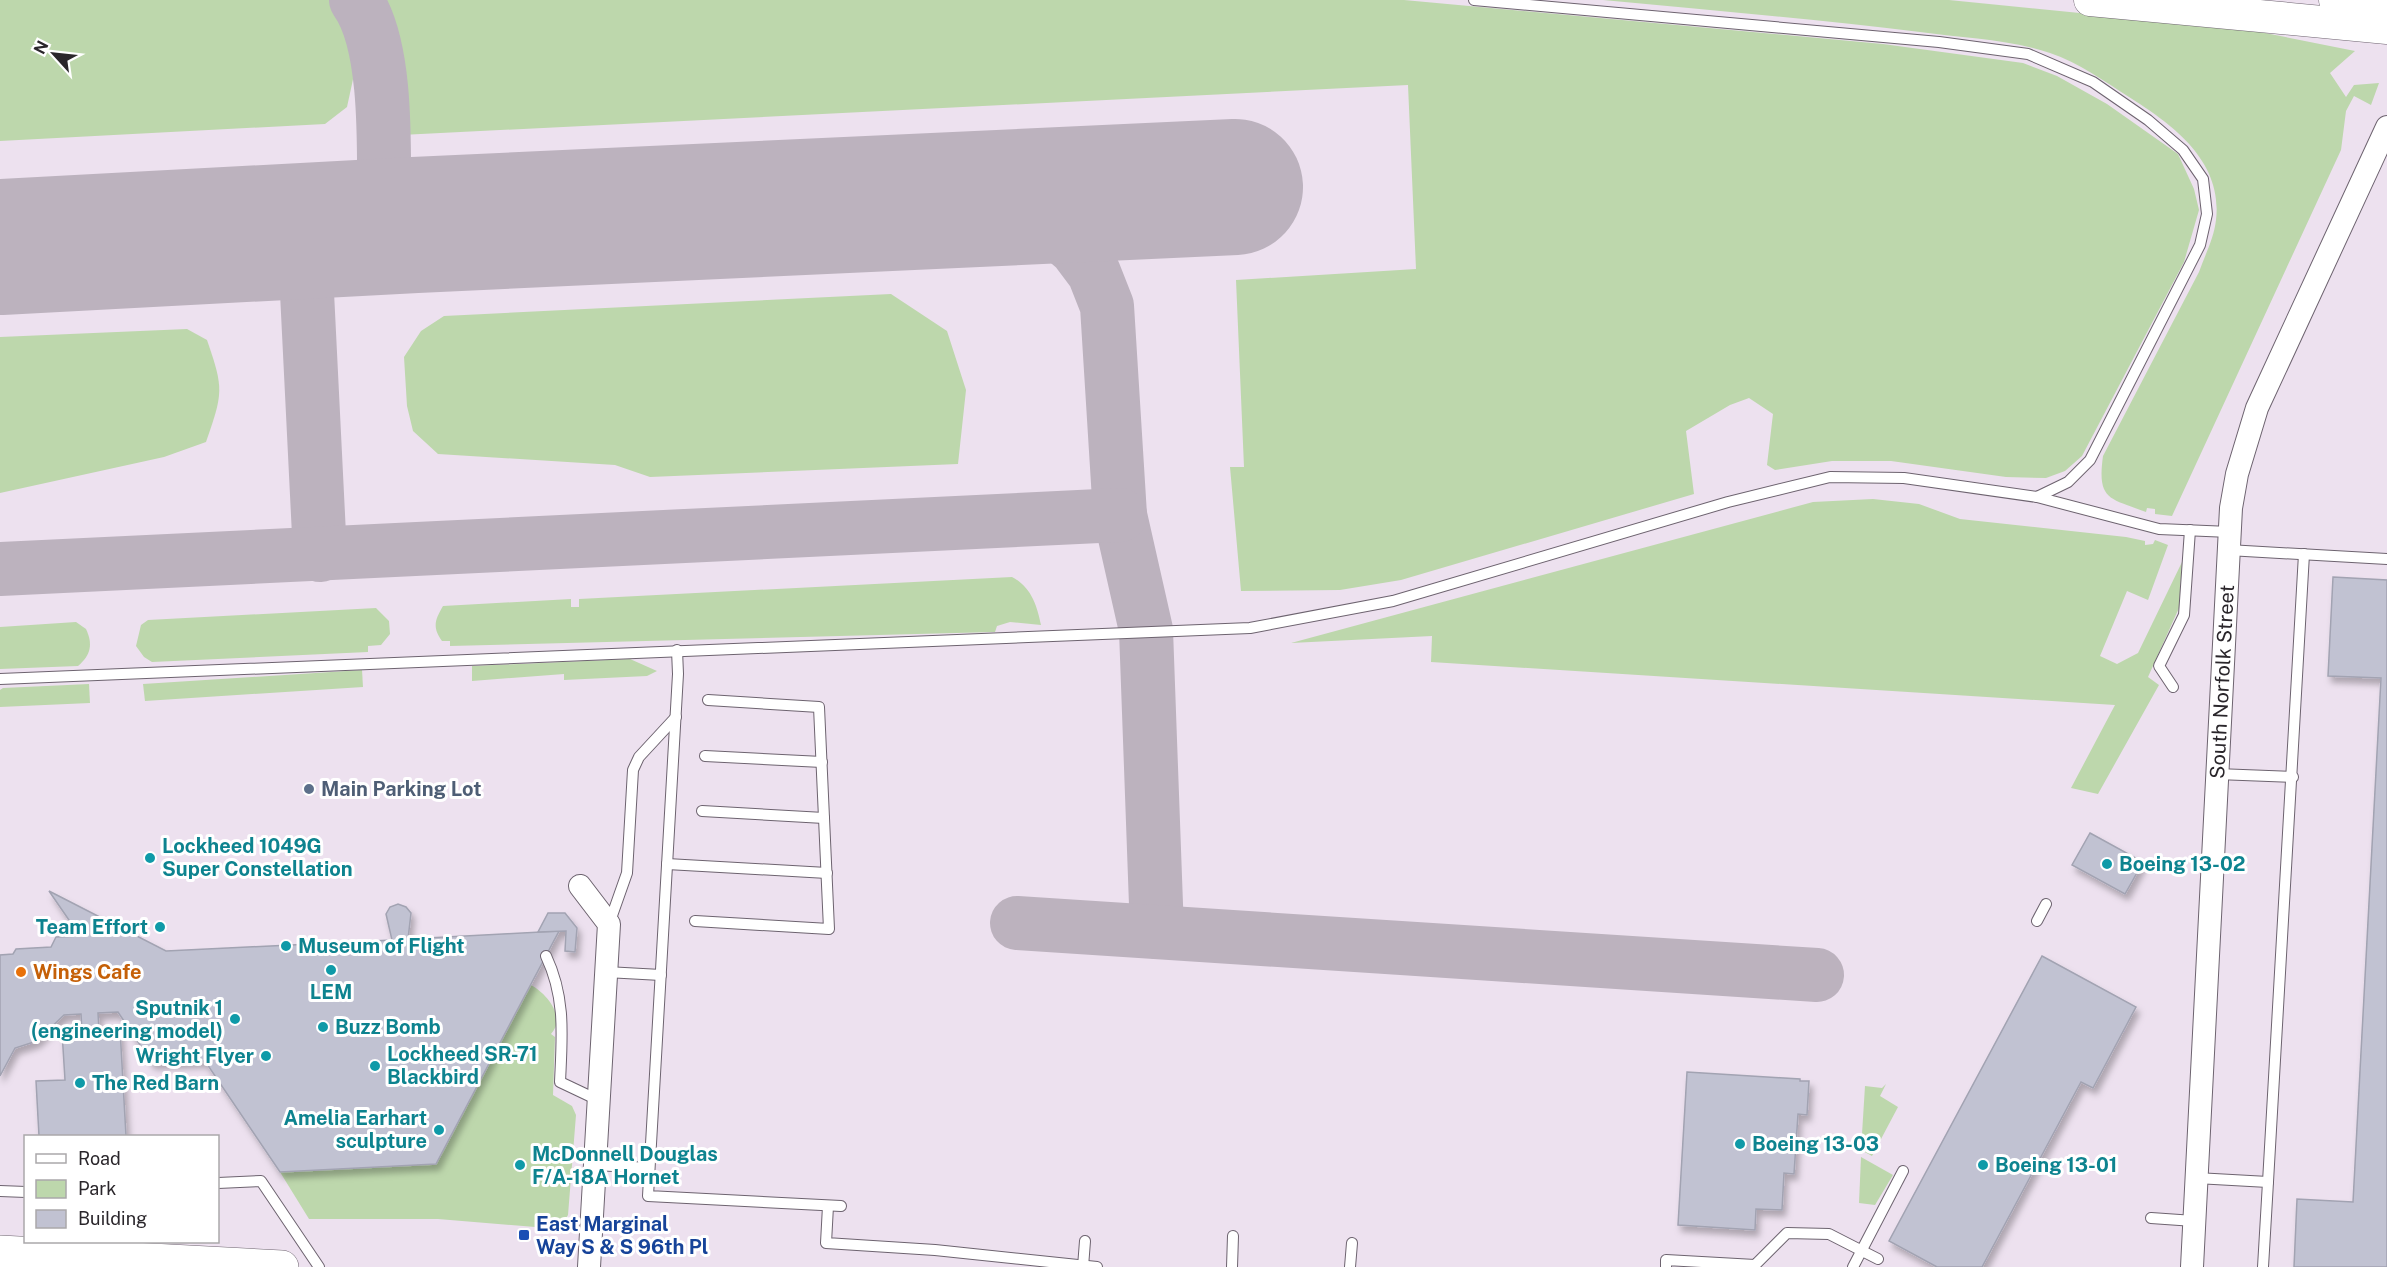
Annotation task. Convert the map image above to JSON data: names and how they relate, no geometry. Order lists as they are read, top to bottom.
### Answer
{
  "streets": {
    "street": ["South Norfolk Street"]
  },
  "places": {
    "other": [
      "Main Parking Lot",
      "Lockheed 1049G Super Constellation",
      "Boeing 13-02",
      "Team Effort",
      "Museum of Flight",
      "LEM",
      "Wings Cafe",
      "Sputnik 1 (engineering model)",
      "Buzz Bomb",
      "Wright Flyer",
      "Lockheed SR-71 Blackbird",
      "The Red Barn",
      "Amelia Earhart sculpture",
      "Boeing 13-03",
      "McDonnell Douglas F/A-18A Hornet",
      "Boeing 13-01"
    ],
    "transit": ["East Marginal Way S & S 96th Pl"]
  },
  "legend": ["Road", "Park", "Building"],
  "north": "top left"
}
